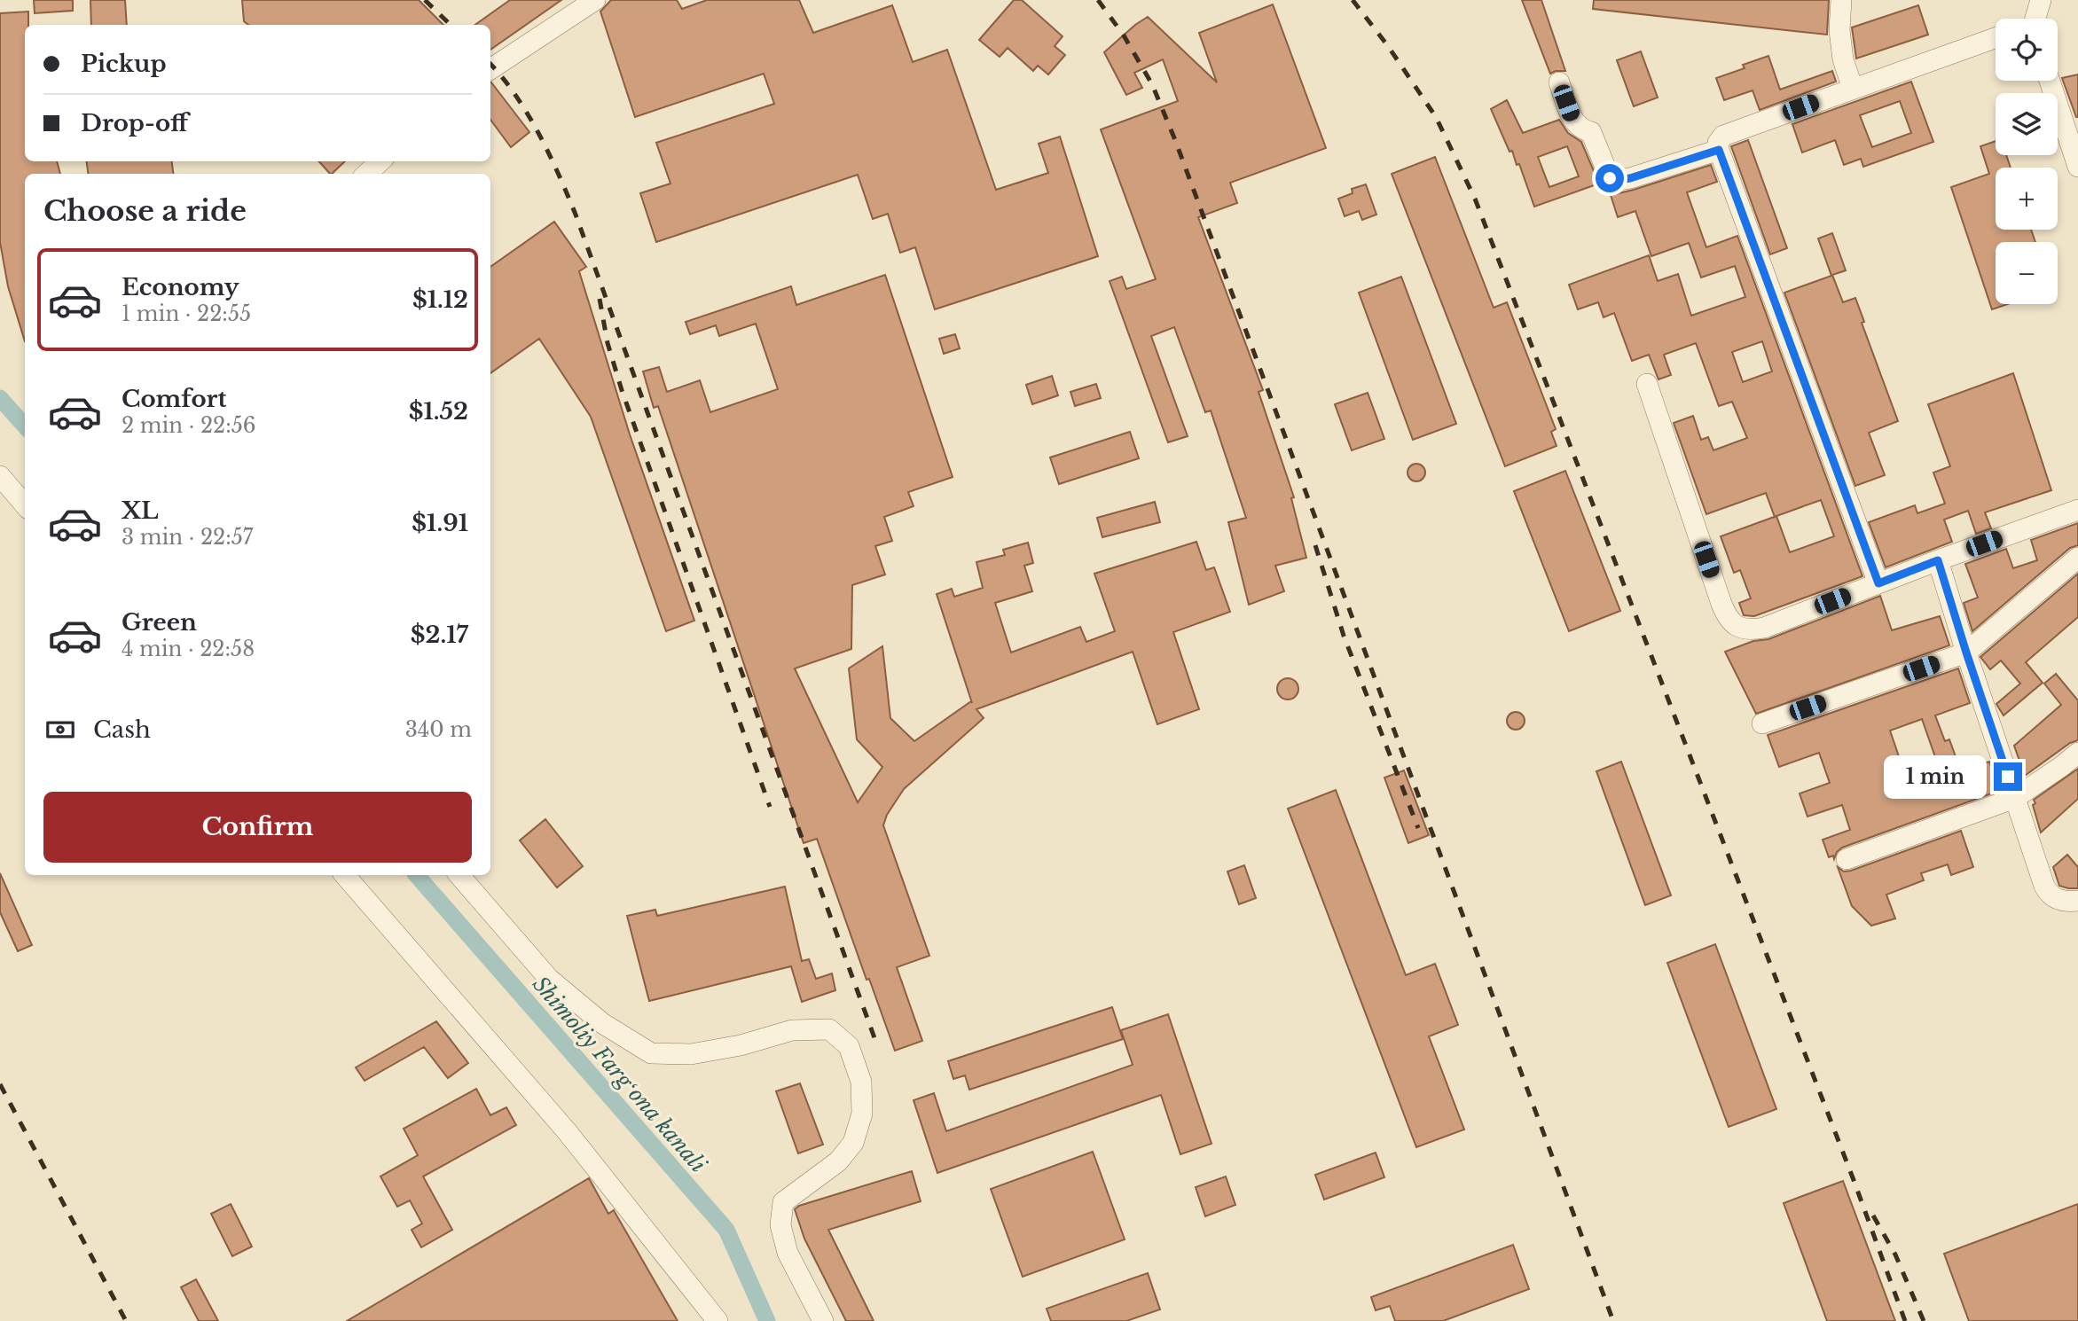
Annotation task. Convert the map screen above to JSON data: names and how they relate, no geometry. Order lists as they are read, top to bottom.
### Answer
{
  "water": ["Shimoliy Fargʻona kanali"],
  "page": {
    "map_buttons": ["+", "−"],
    "banner": ["Pickup", "Drop-off"],
    "heading": "Choose a ride",
    "list": [
      {
        "name": "Economy",
        "note": "1 min · 22:55",
        "value": "$1.12"
      },
      {
        "name": "Comfort",
        "note": "2 min · 22:56",
        "value": "$1.52"
      },
      {
        "name": "XL",
        "note": "3 min · 22:57",
        "value": "$1.91"
      },
      {
        "name": "Green",
        "note": "4 min · 22:58",
        "value": "$2.17"
      }
    ],
    "pay": ["Cash", "340 m"],
    "bubble": "1 min",
    "buttons": "Confirm"
  }
}
